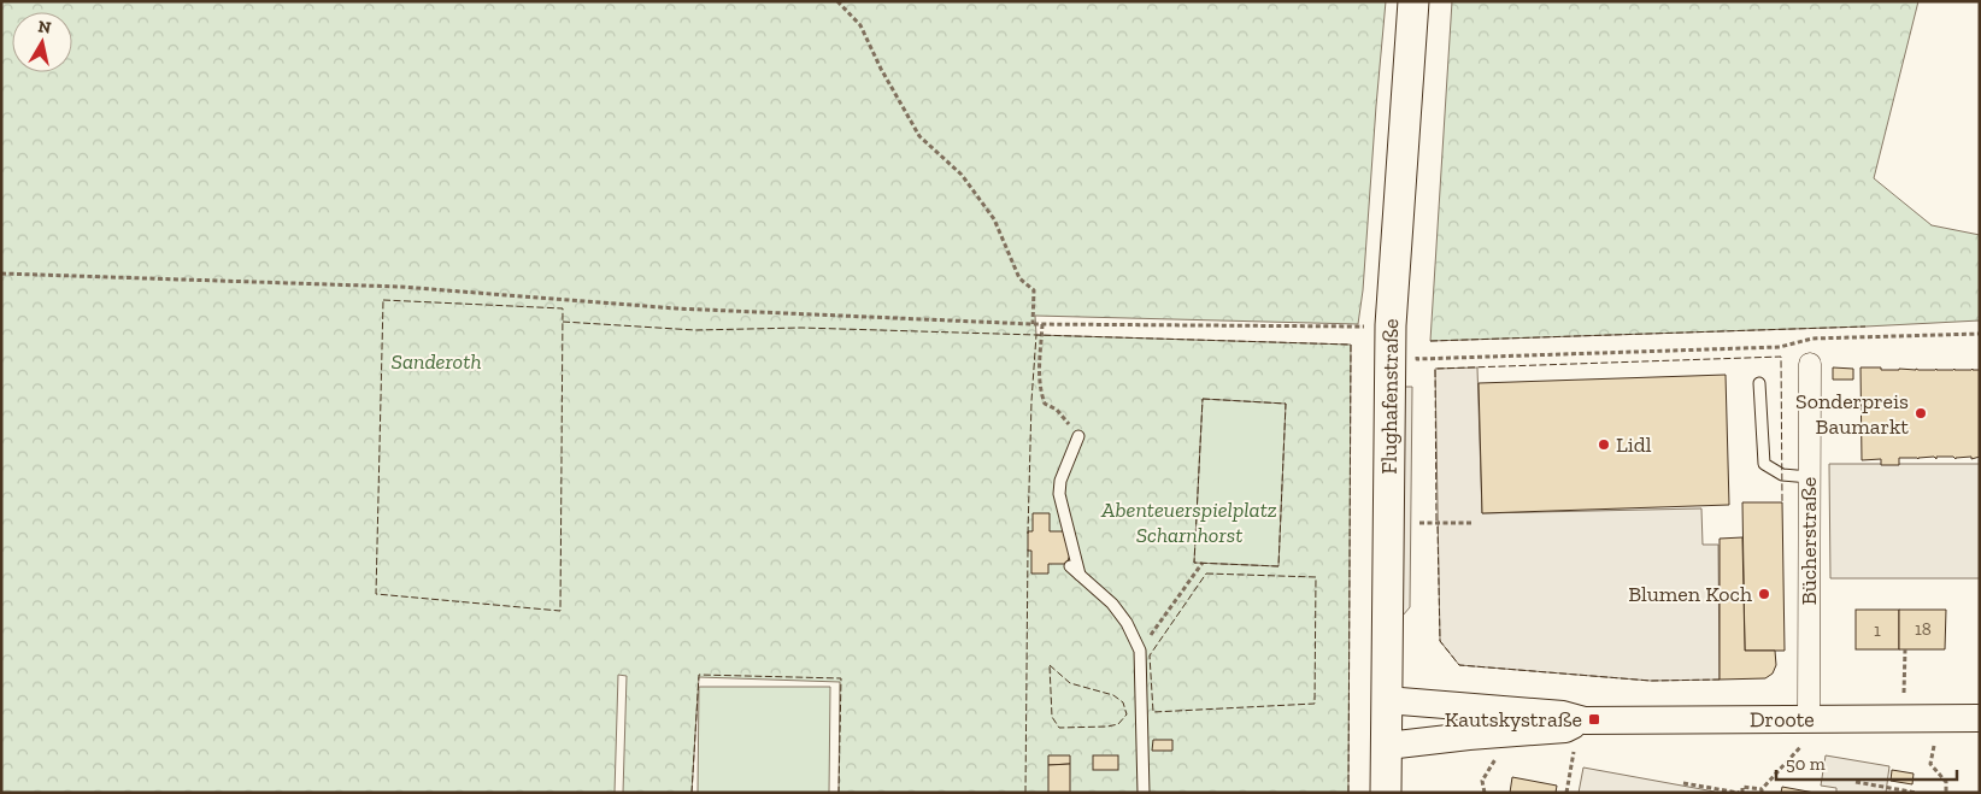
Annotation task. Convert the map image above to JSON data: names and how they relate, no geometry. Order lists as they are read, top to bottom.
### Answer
{
  "streets": {
    "main road": ["Flughafenstraße"],
    "street": ["Bücherstraße", "Droote"]
  },
  "crossings": [
    ["Flughafenstraße", "Droote"],
    ["Bücherstraße", "Droote"]
  ],
  "parks": ["Sanderoth", "Abenteuerspielplatz Scharnhorst"],
  "places": {
    "other": ["Sonderpreis Baumarkt", "Lidl", "Blumen Koch"],
    "transit": ["Kautskystraße"]
  },
  "house_numbers": ["18", "1"],
  "scale_bar": "50 m",
  "north": "top"
}
